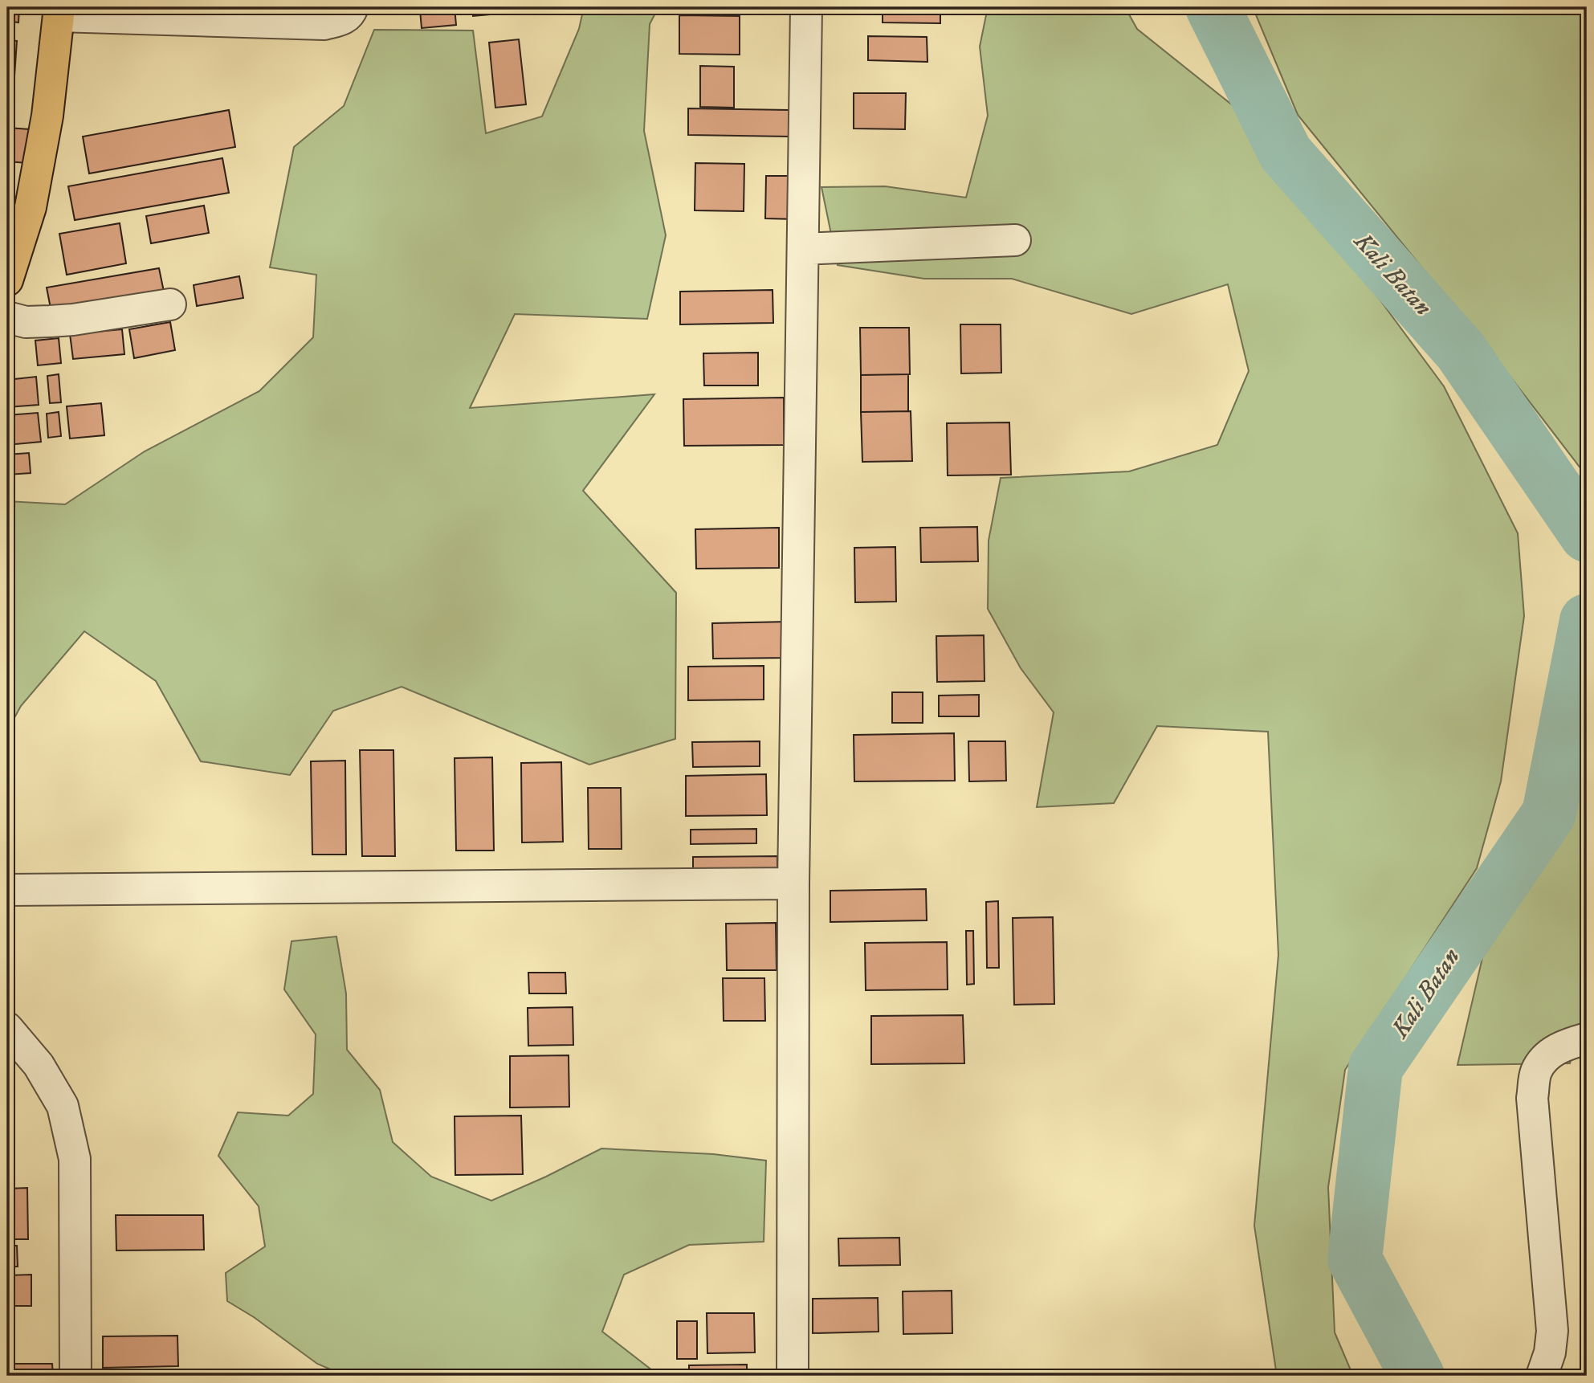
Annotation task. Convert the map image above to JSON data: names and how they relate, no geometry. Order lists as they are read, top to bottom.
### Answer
{
  "water": ["Kali Batan"]
}
